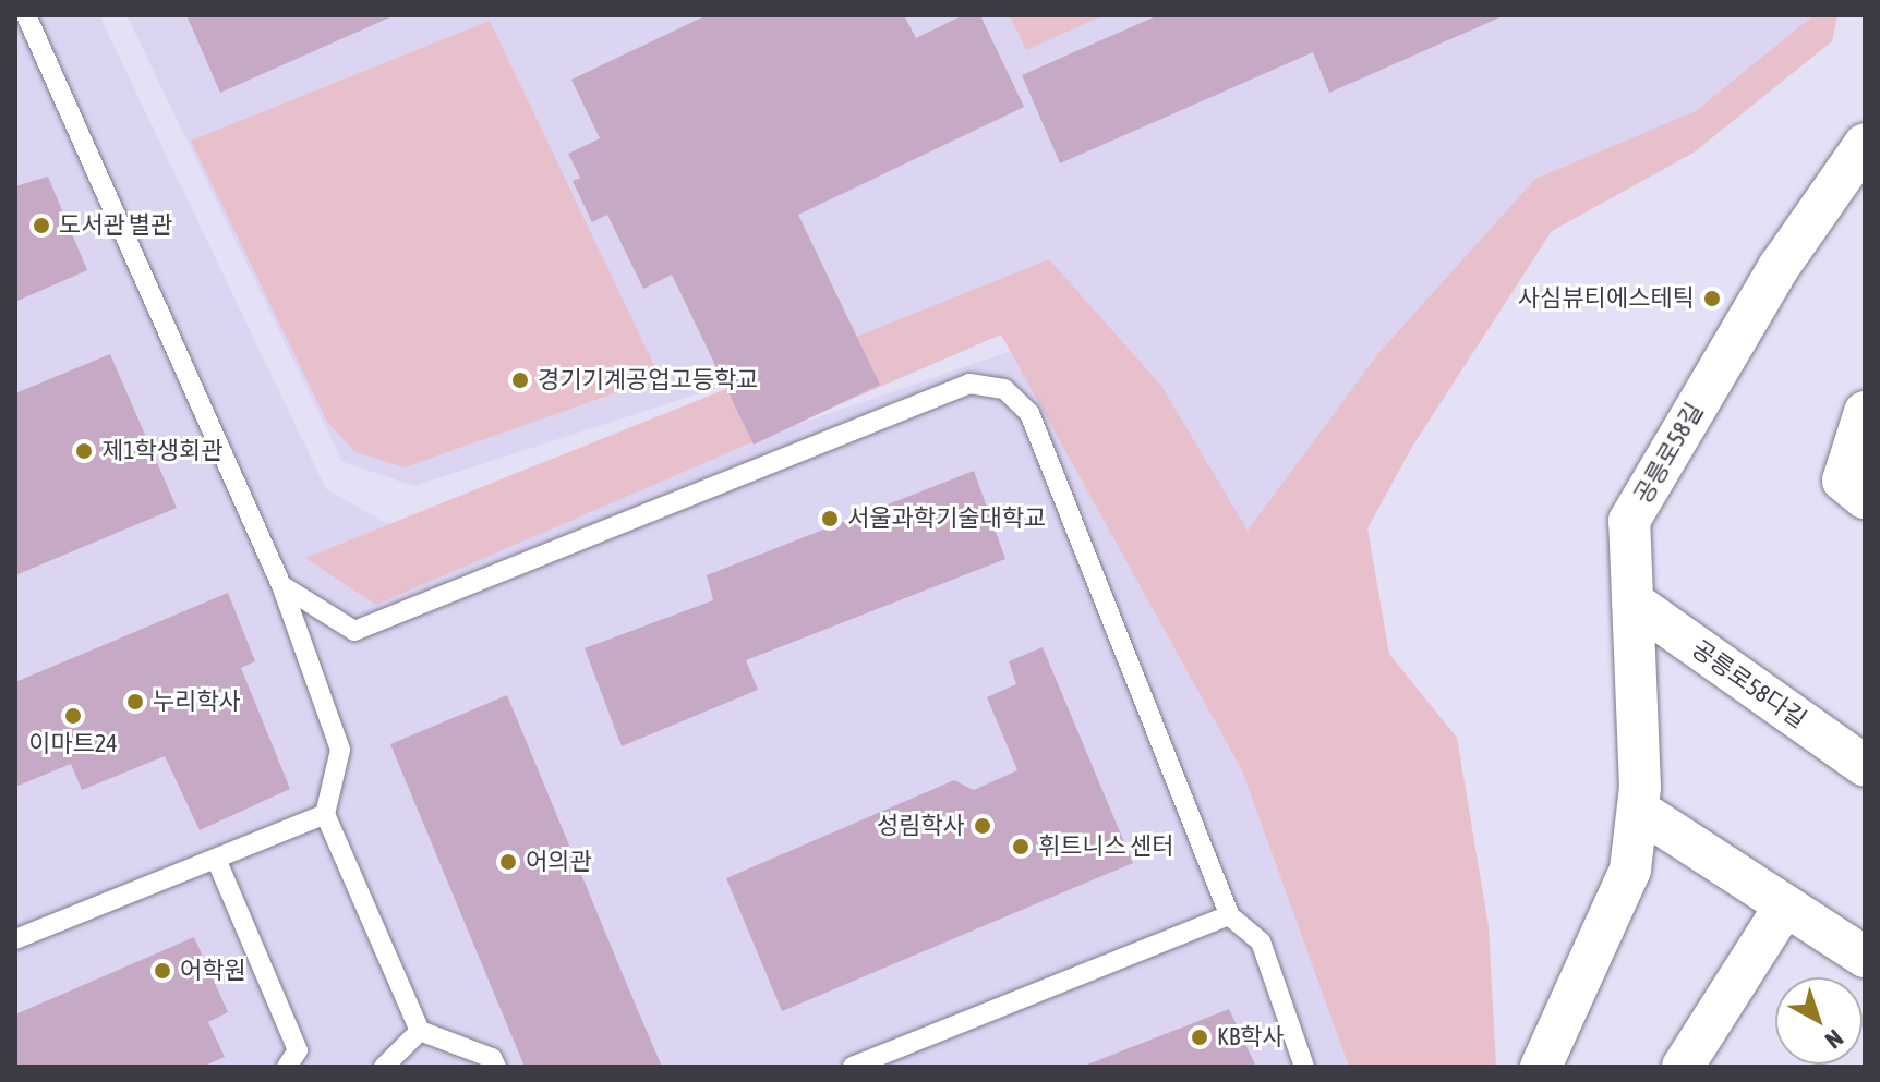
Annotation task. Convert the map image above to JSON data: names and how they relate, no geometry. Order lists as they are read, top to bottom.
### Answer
{
  "streets": {
    "street": ["공릉로58길", "공릉로58다길"]
  },
  "crossings": [
    ["공릉로58길", "공릉로58다길"]
  ],
  "places": [
    "도서관 별관",
    "사심뷰티에스테틱",
    "경기기계공업고등학교",
    "제1학생회관",
    "서울과학기술대학교",
    "누리학사",
    "이마트24",
    "성림학사",
    "휘트니스 센터",
    "어의관",
    "어학원",
    "KB학사"
  ],
  "north": "bottom right"
}
